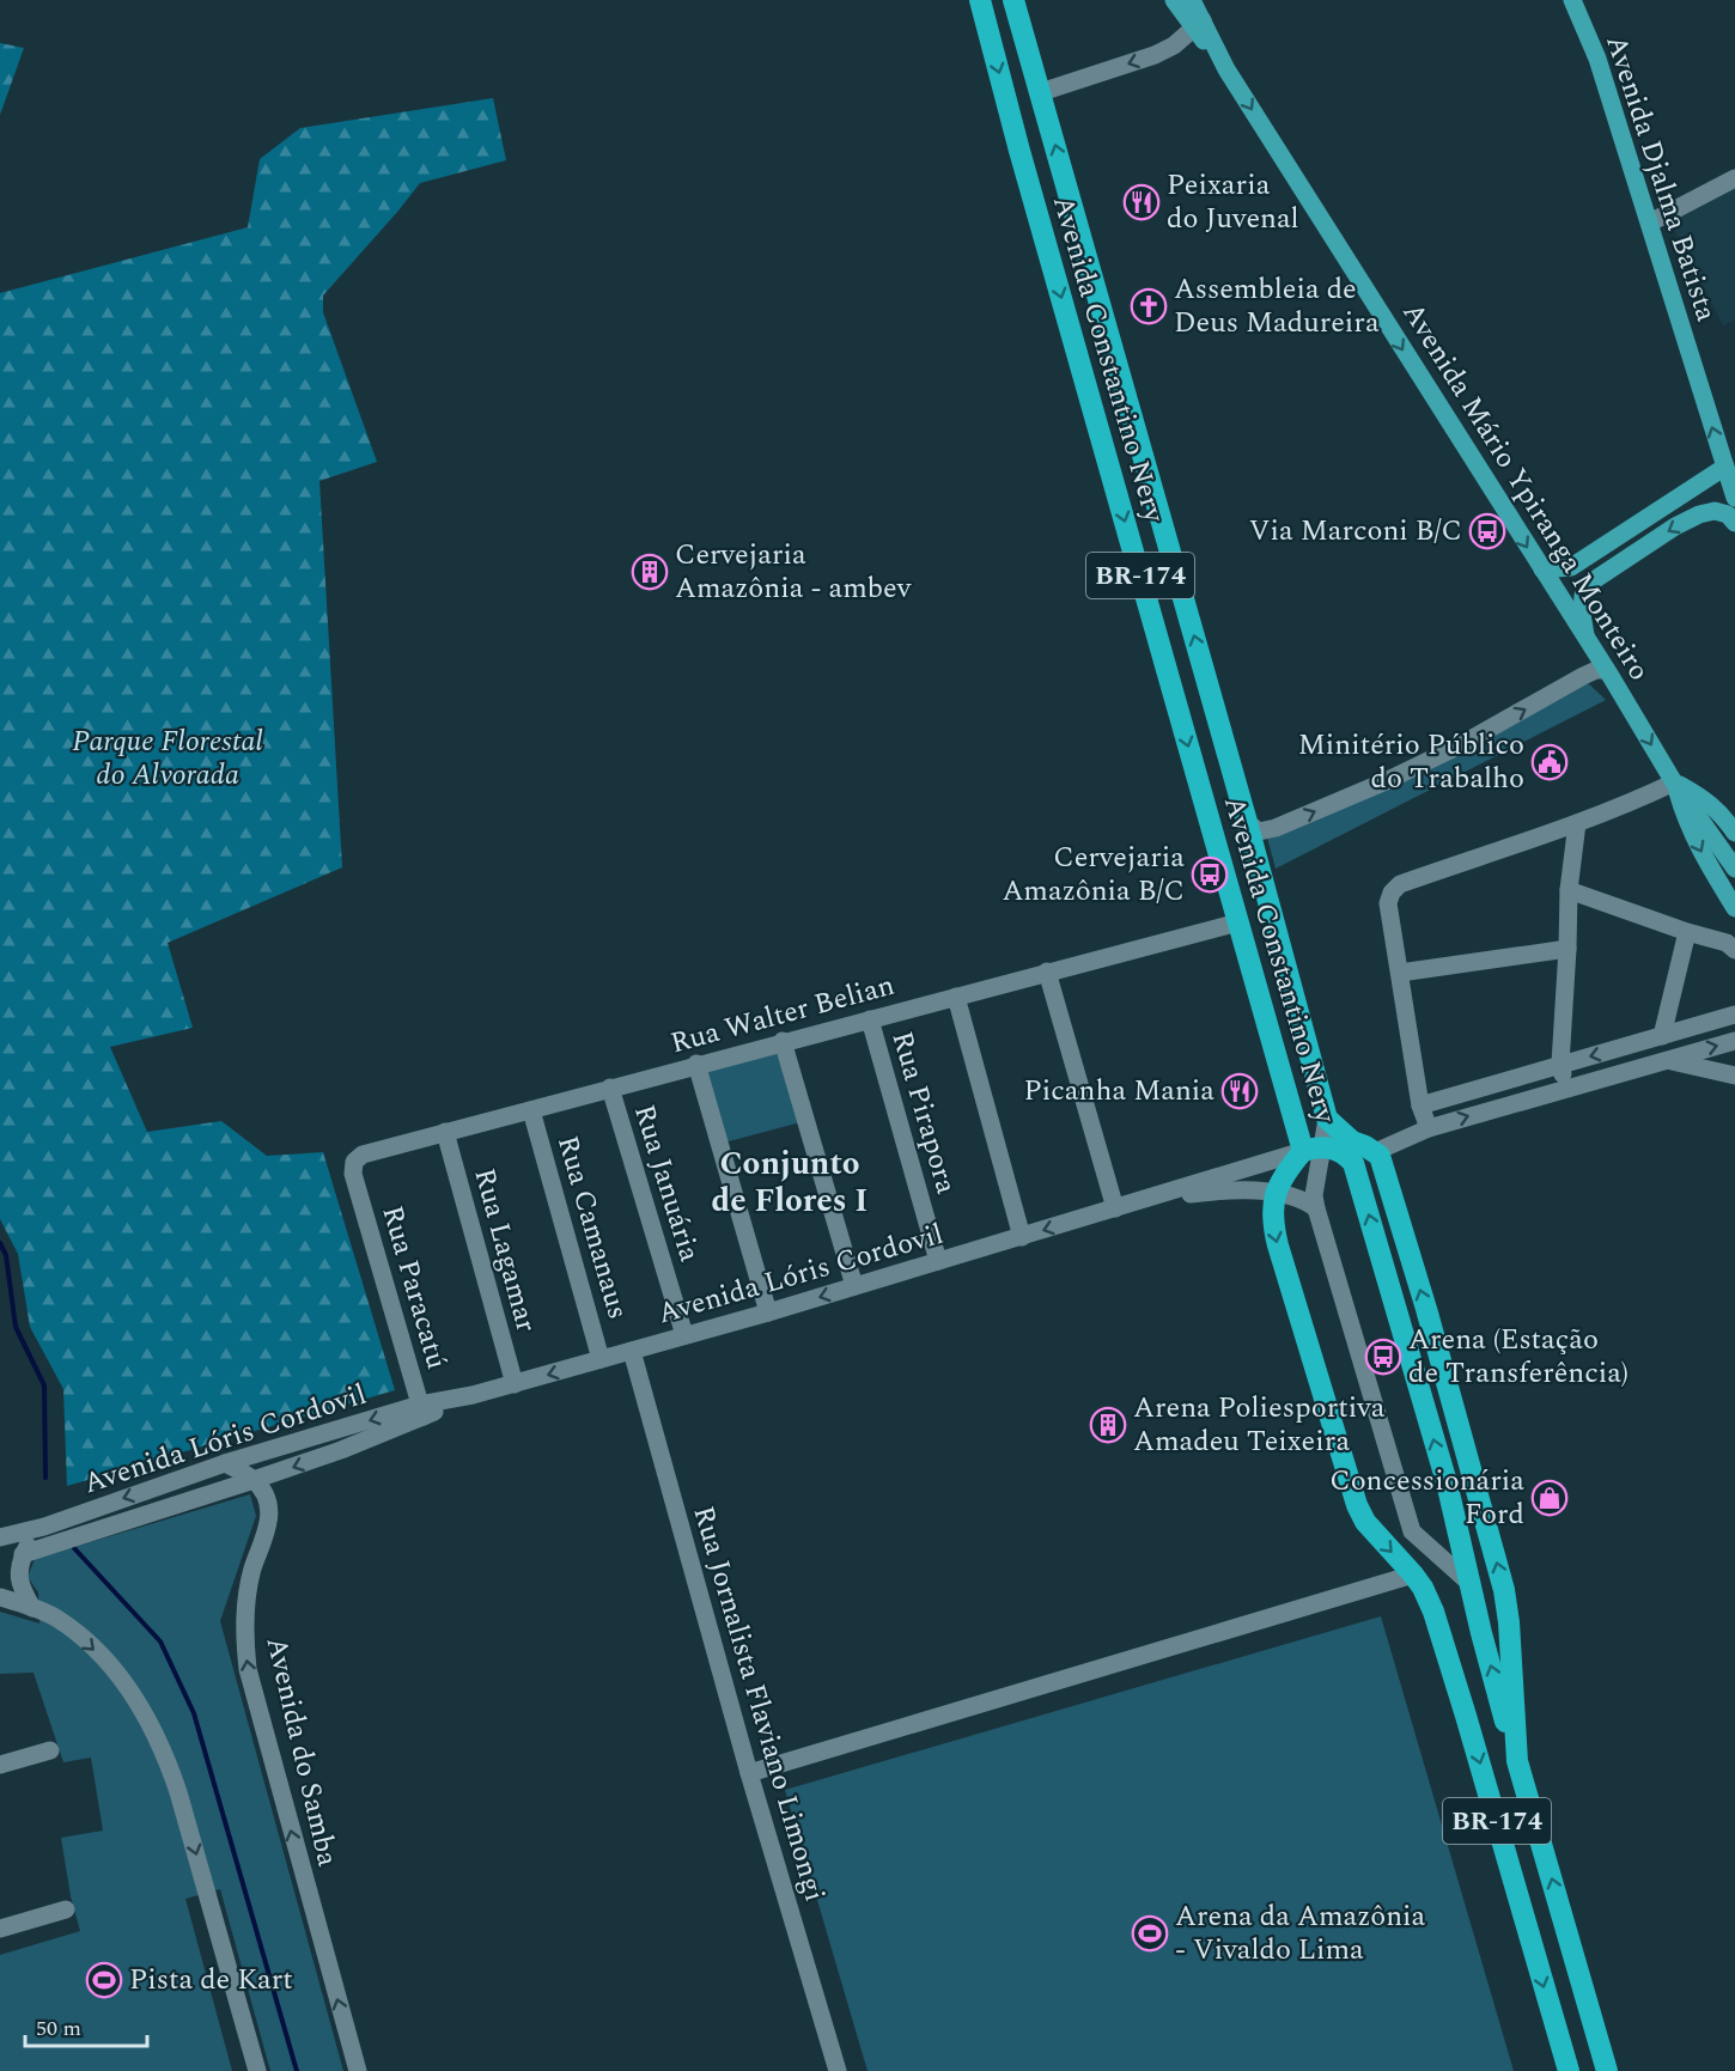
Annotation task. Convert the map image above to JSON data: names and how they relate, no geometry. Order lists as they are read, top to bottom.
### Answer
{
  "streets": {
    "highway": ["Avenida Constantino Nery", "BR-174"],
    "main road": ["Avenida Djalma Batista", "Avenida Mário Ypiranga Monteiro"],
    "street": [
      "Rua Walter Belian",
      "Rua Pirapora",
      "Rua Januária",
      "Rua Camanaus",
      "Rua Lagamar",
      "Avenida Lóris Cordovil",
      "Rua Paracatú",
      "Rua Jornalista Flaviano Limongi",
      "Avenida do Samba"
    ]
  },
  "crossings": [
    ["Avenida Constantino Nery", "BR-174"],
    ["Avenida Constantino Nery", "Rua Walter Belian"],
    ["Avenida Constantino Nery", "Avenida Lóris Cordovil"],
    ["BR-174", "Avenida Lóris Cordovil"],
    ["Rua Walter Belian", "Rua Pirapora"],
    ["Rua Walter Belian", "Rua Januária"],
    ["Rua Walter Belian", "Rua Camanaus"],
    ["Rua Walter Belian", "Rua Lagamar"],
    ["Rua Walter Belian", "Rua Paracatú"],
    ["Rua Pirapora", "Avenida Lóris Cordovil"],
    ["Rua Januária", "Avenida Lóris Cordovil"],
    ["Rua Camanaus", "Avenida Lóris Cordovil"],
    ["Rua Lagamar", "Avenida Lóris Cordovil"],
    ["Avenida Lóris Cordovil", "Rua Paracatú"],
    ["Avenida Lóris Cordovil", "Rua Jornalista Flaviano Limongi"],
    ["Avenida Lóris Cordovil", "Avenida do Samba"]
  ],
  "one_way": ["Avenida Djalma Batista", "Avenida Mário Ypiranga Monteiro", "Avenida Lóris Cordovil"],
  "districts": ["Conjunto de Flores I"],
  "parks": ["Parque Florestal do Alvorada"],
  "places": {
    "restaurant": ["Peixaria do Juvenal", "Picanha Mania"],
    "church": ["Assembleia de Deus Madureira"],
    "bus stop": ["Via Marconi B/C", "Cervejaria Amazônia B/C", "Arena (Estação de Transferência)"],
    "building": ["Cervejaria Amazônia - ambev", "Arena Poliesportiva Amadeu Teixeira"],
    "public building": ["Minitério Público do Trabalho"],
    "shop": ["Concessionária Ford"],
    "sports": ["Arena da Amazônia - Vivaldo Lima", "Pista de Kart"]
  },
  "scale_bar": "50 m"
}
